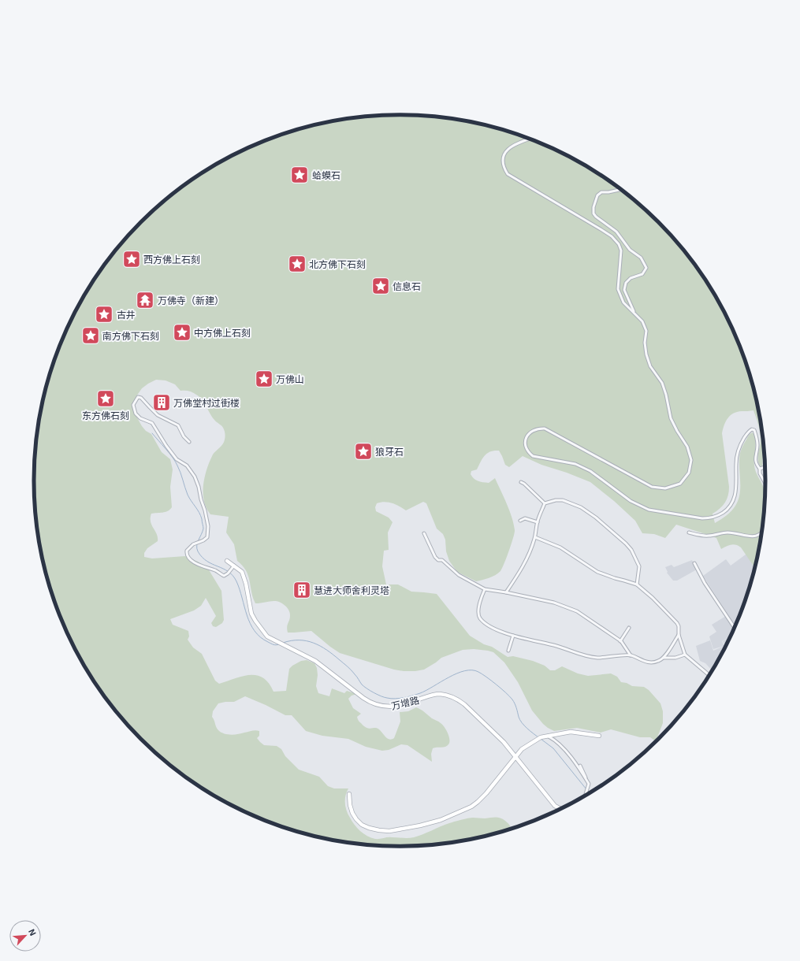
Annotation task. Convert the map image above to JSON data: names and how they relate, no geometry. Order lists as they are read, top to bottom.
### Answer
{
  "streets": {
    "street": ["万增路"]
  },
  "places": {
    "place": [
      "蛤蟆石",
      "西方佛上石刻",
      "北方佛下石刻",
      "信息石",
      "古井",
      "中方佛上石刻",
      "南方佛下石刻",
      "万佛山",
      "东方佛石刻",
      "狼牙石"
    ],
    "temple": ["万佛寺（新建）"],
    "building": ["万佛堂村过街楼", "慧进大师舍利灵塔"]
  },
  "north": "top right"
}
